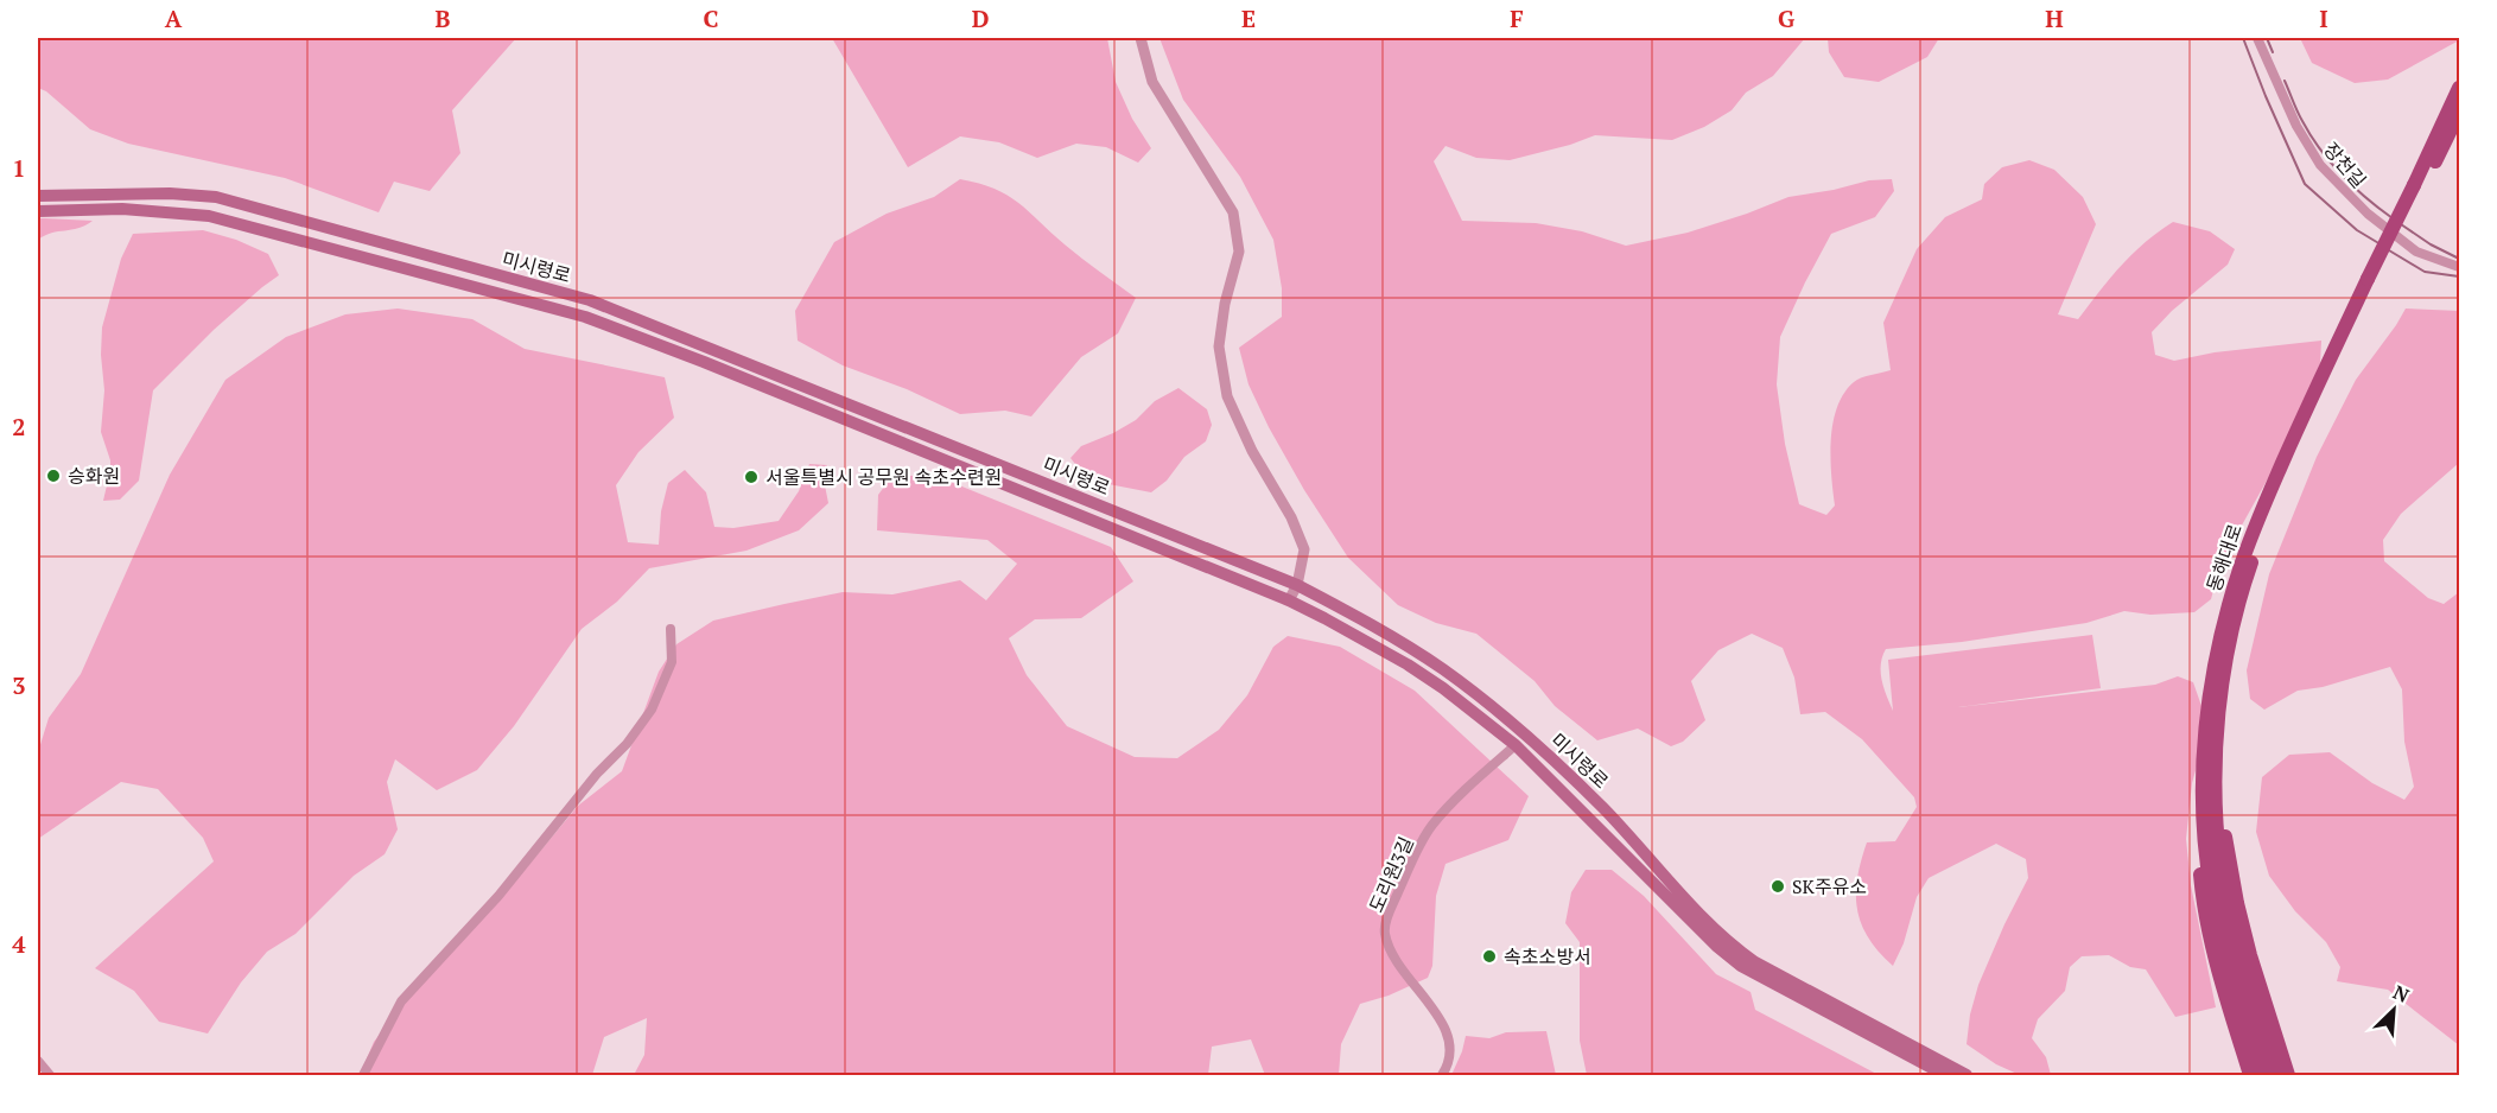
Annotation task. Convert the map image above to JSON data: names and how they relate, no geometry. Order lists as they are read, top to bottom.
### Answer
{
  "streets": {
    "main road": ["미시령로", "동해대로"],
    "street": ["장천길", "도리원3길"]
  },
  "crossings": [
    ["미시령로", "도리원3길"]
  ],
  "places": [
    "승화원",
    "서울특별시 공무원 속초수련원",
    "SK주유소",
    "속초소방서"
  ],
  "north": "top right",
  "grid": {
    "columns": [
      "A",
      "B",
      "C",
      "D",
      "E",
      "F",
      "G",
      "H",
      "I"
    ],
    "rows": [
      "1",
      "2",
      "3",
      "4"
    ]
  }
}
